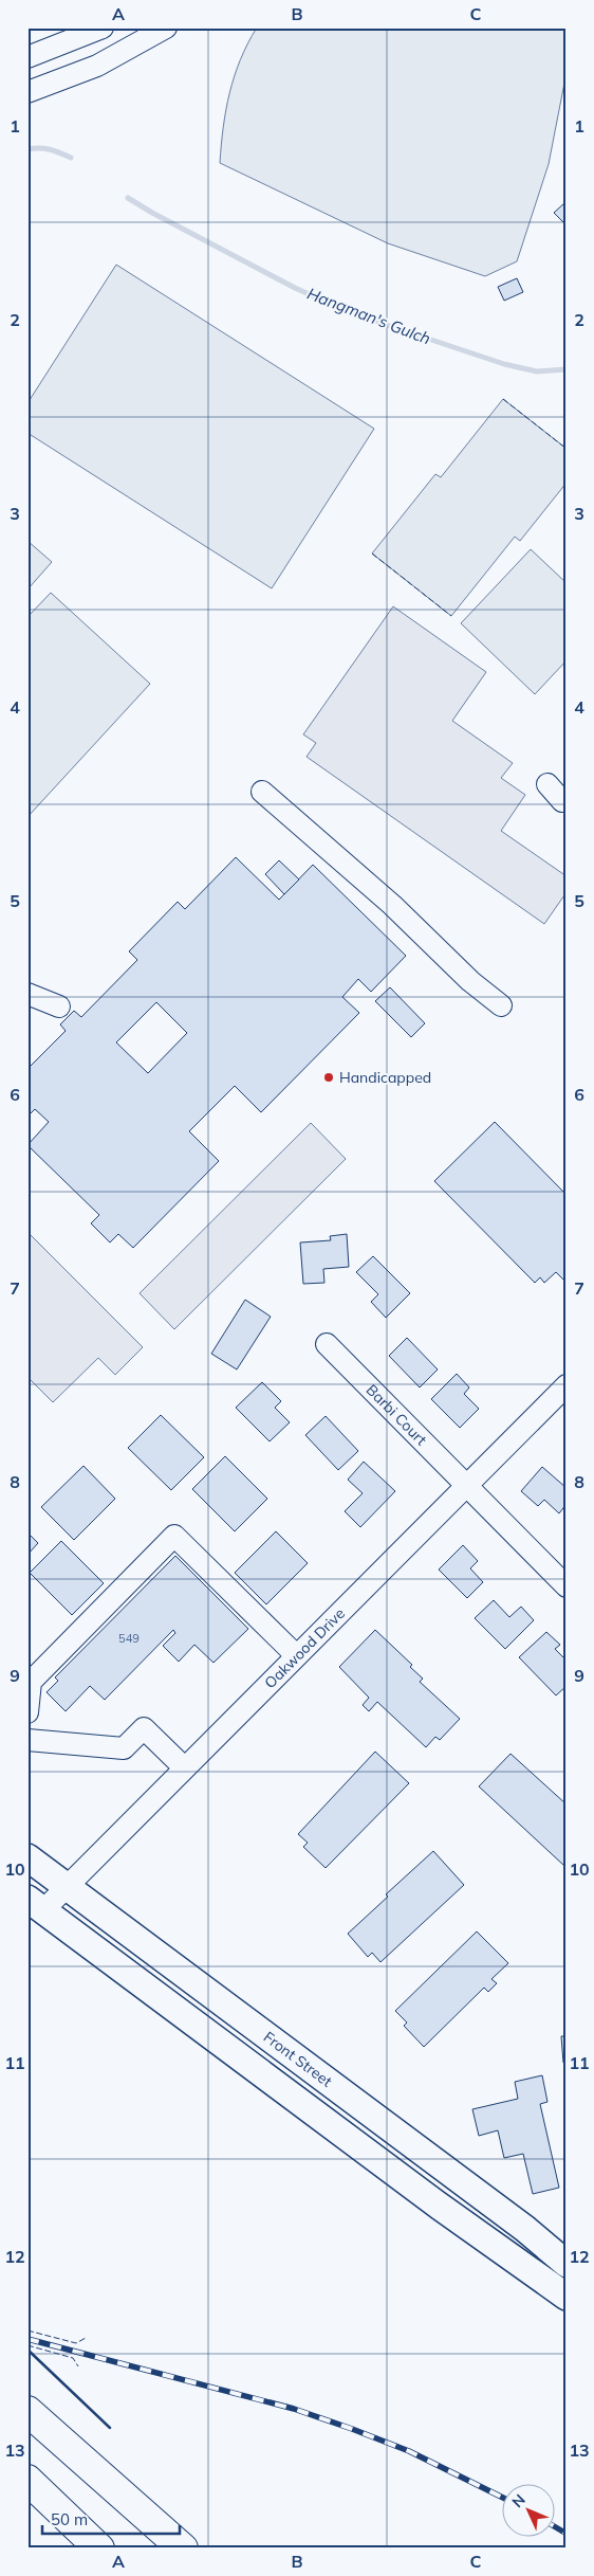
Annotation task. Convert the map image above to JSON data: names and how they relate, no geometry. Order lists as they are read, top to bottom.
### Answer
{
  "streets": {
    "main road": ["Front Street"],
    "street": ["Barbi Court", "Oakwood Drive"]
  },
  "crossings": [
    ["Barbi Court", "Oakwood Drive"],
    ["Oakwood Drive", "Front Street"]
  ],
  "water": ["Hangman's Gulch"],
  "places": ["Handicapped"],
  "house_numbers": ["549"],
  "scale_bar": "50 m",
  "north": "top left",
  "grid": {
    "columns": ["A", "B", "C"],
    "rows": [
      "1",
      "2",
      "3",
      "4",
      "5",
      "6",
      "7",
      "8",
      "9",
      "10",
      "11",
      "12",
      "13"
    ]
  }
}
